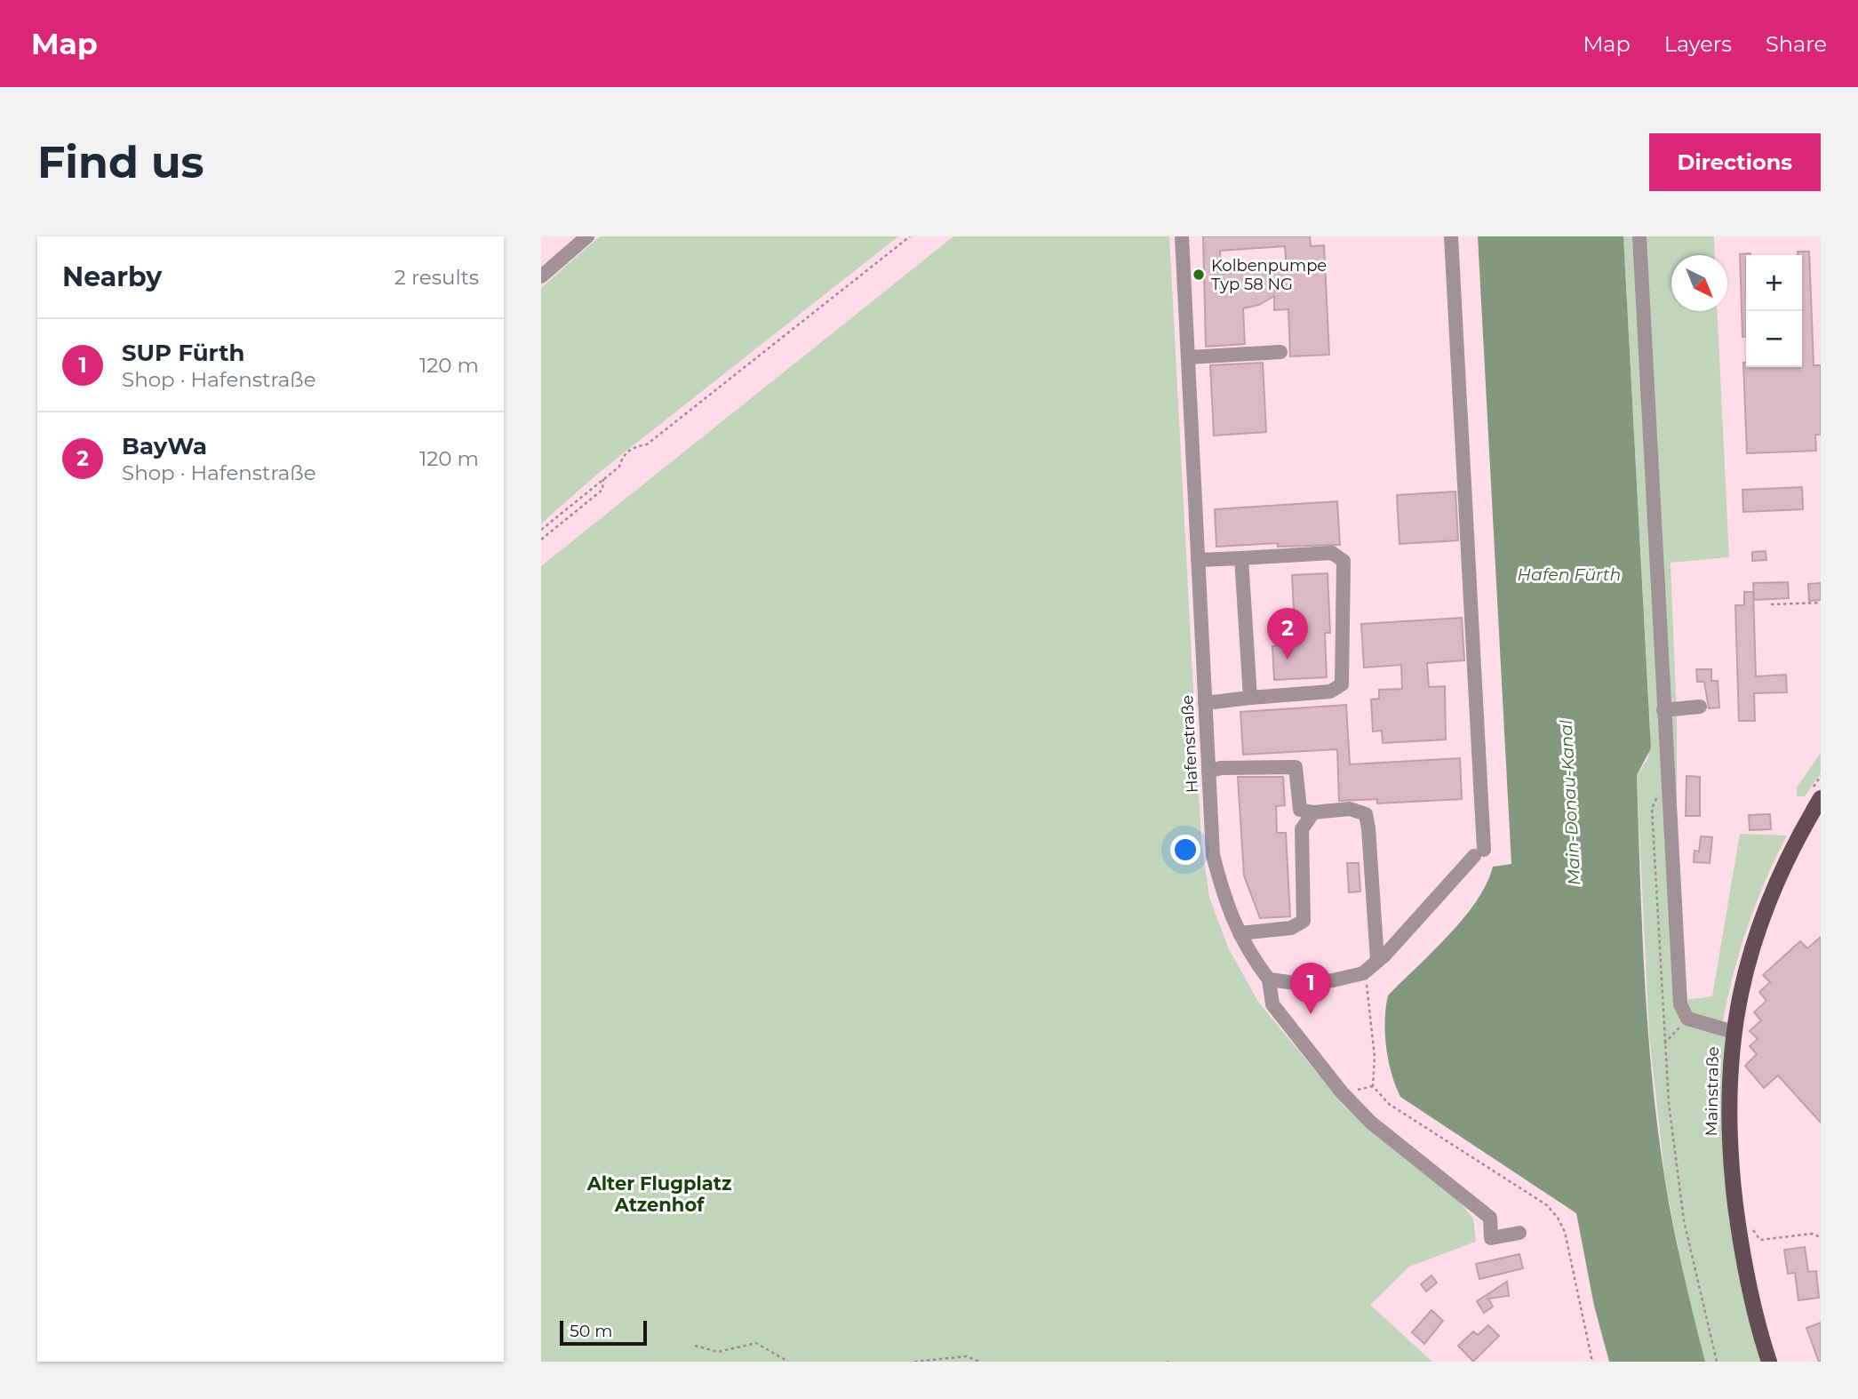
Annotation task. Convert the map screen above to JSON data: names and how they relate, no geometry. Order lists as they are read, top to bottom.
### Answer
{
  "streets": {
    "main road": ["Mainstraße"],
    "street": ["Hafenstraße"]
  },
  "districts": ["Alter Flugplatz Atzenhof"],
  "water": ["Hafen Fürth", "Main-Donau-Kanal"],
  "places": ["Kolbenpumpe Typ 58 NG"],
  "scale_bar": "50 m",
  "north": "bottom right",
  "page": {
    "header": "Map",
    "nav": ["Map", "Layers", "Share"],
    "buttons": "Directions",
    "title": "Find us",
    "heading": ["Nearby", "2 results"],
    "map_buttons": ["+", "−"],
    "list": [
      {
        "mark": "1",
        "name": "SUP Fürth",
        "note": "Shop · Hafenstraße",
        "value": "120 m"
      },
      {
        "mark": "2",
        "name": "BayWa",
        "note": "Shop · Hafenstraße",
        "value": "120 m"
      }
    ],
    "pins": ["2", "1"],
    "scale": "50 m"
  }
}
